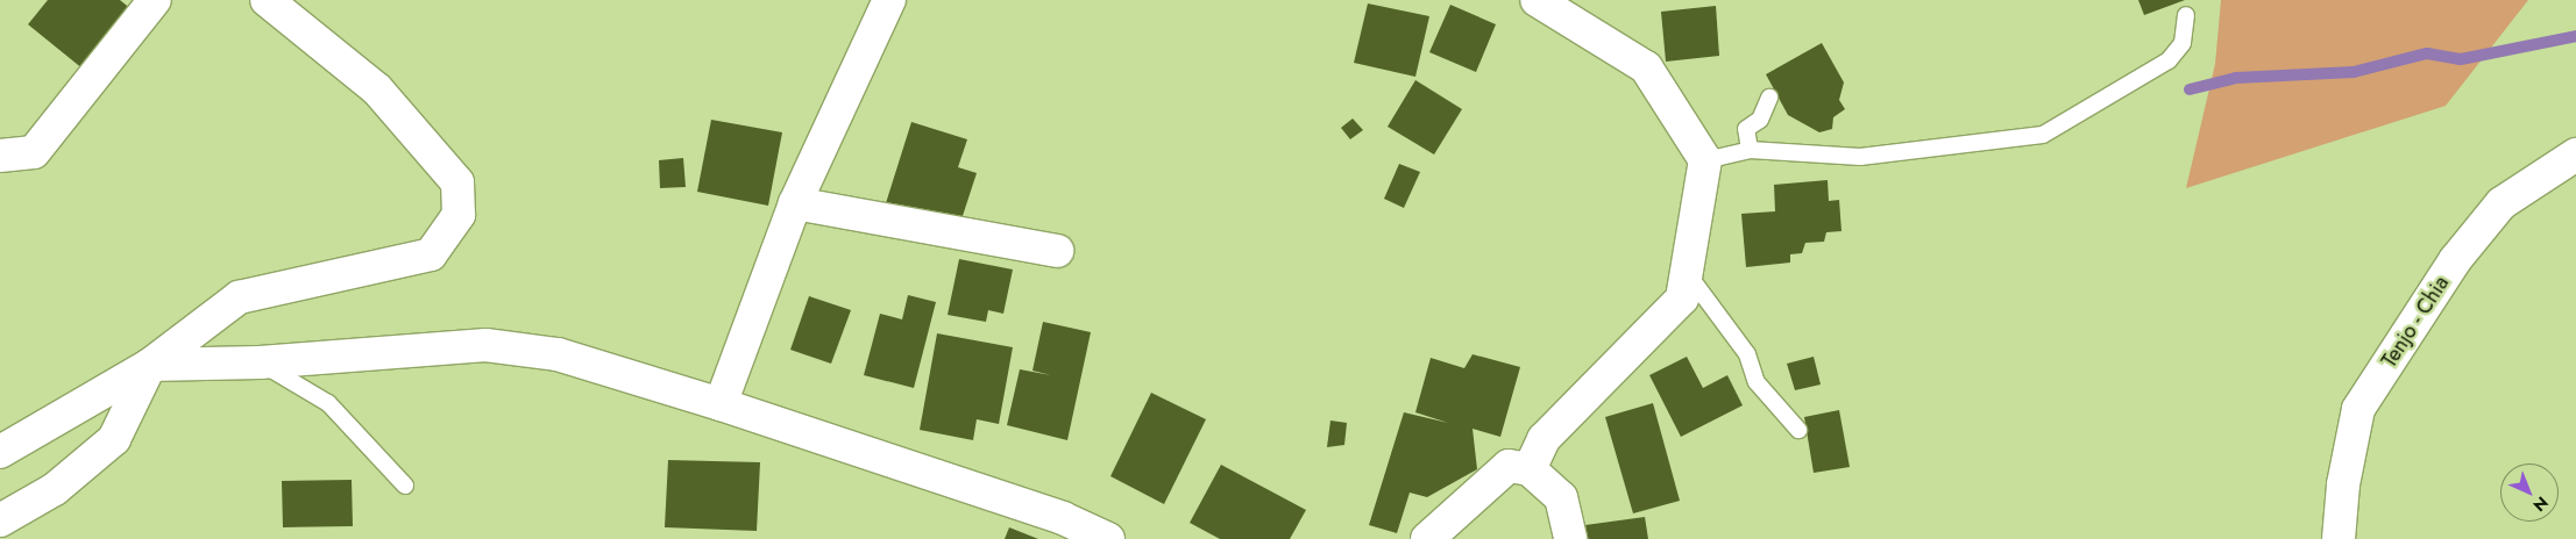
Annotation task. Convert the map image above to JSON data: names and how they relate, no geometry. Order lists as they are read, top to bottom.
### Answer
{
  "streets": {
    "street": ["Tenjo - Chia"]
  },
  "north": "bottom right"
}
